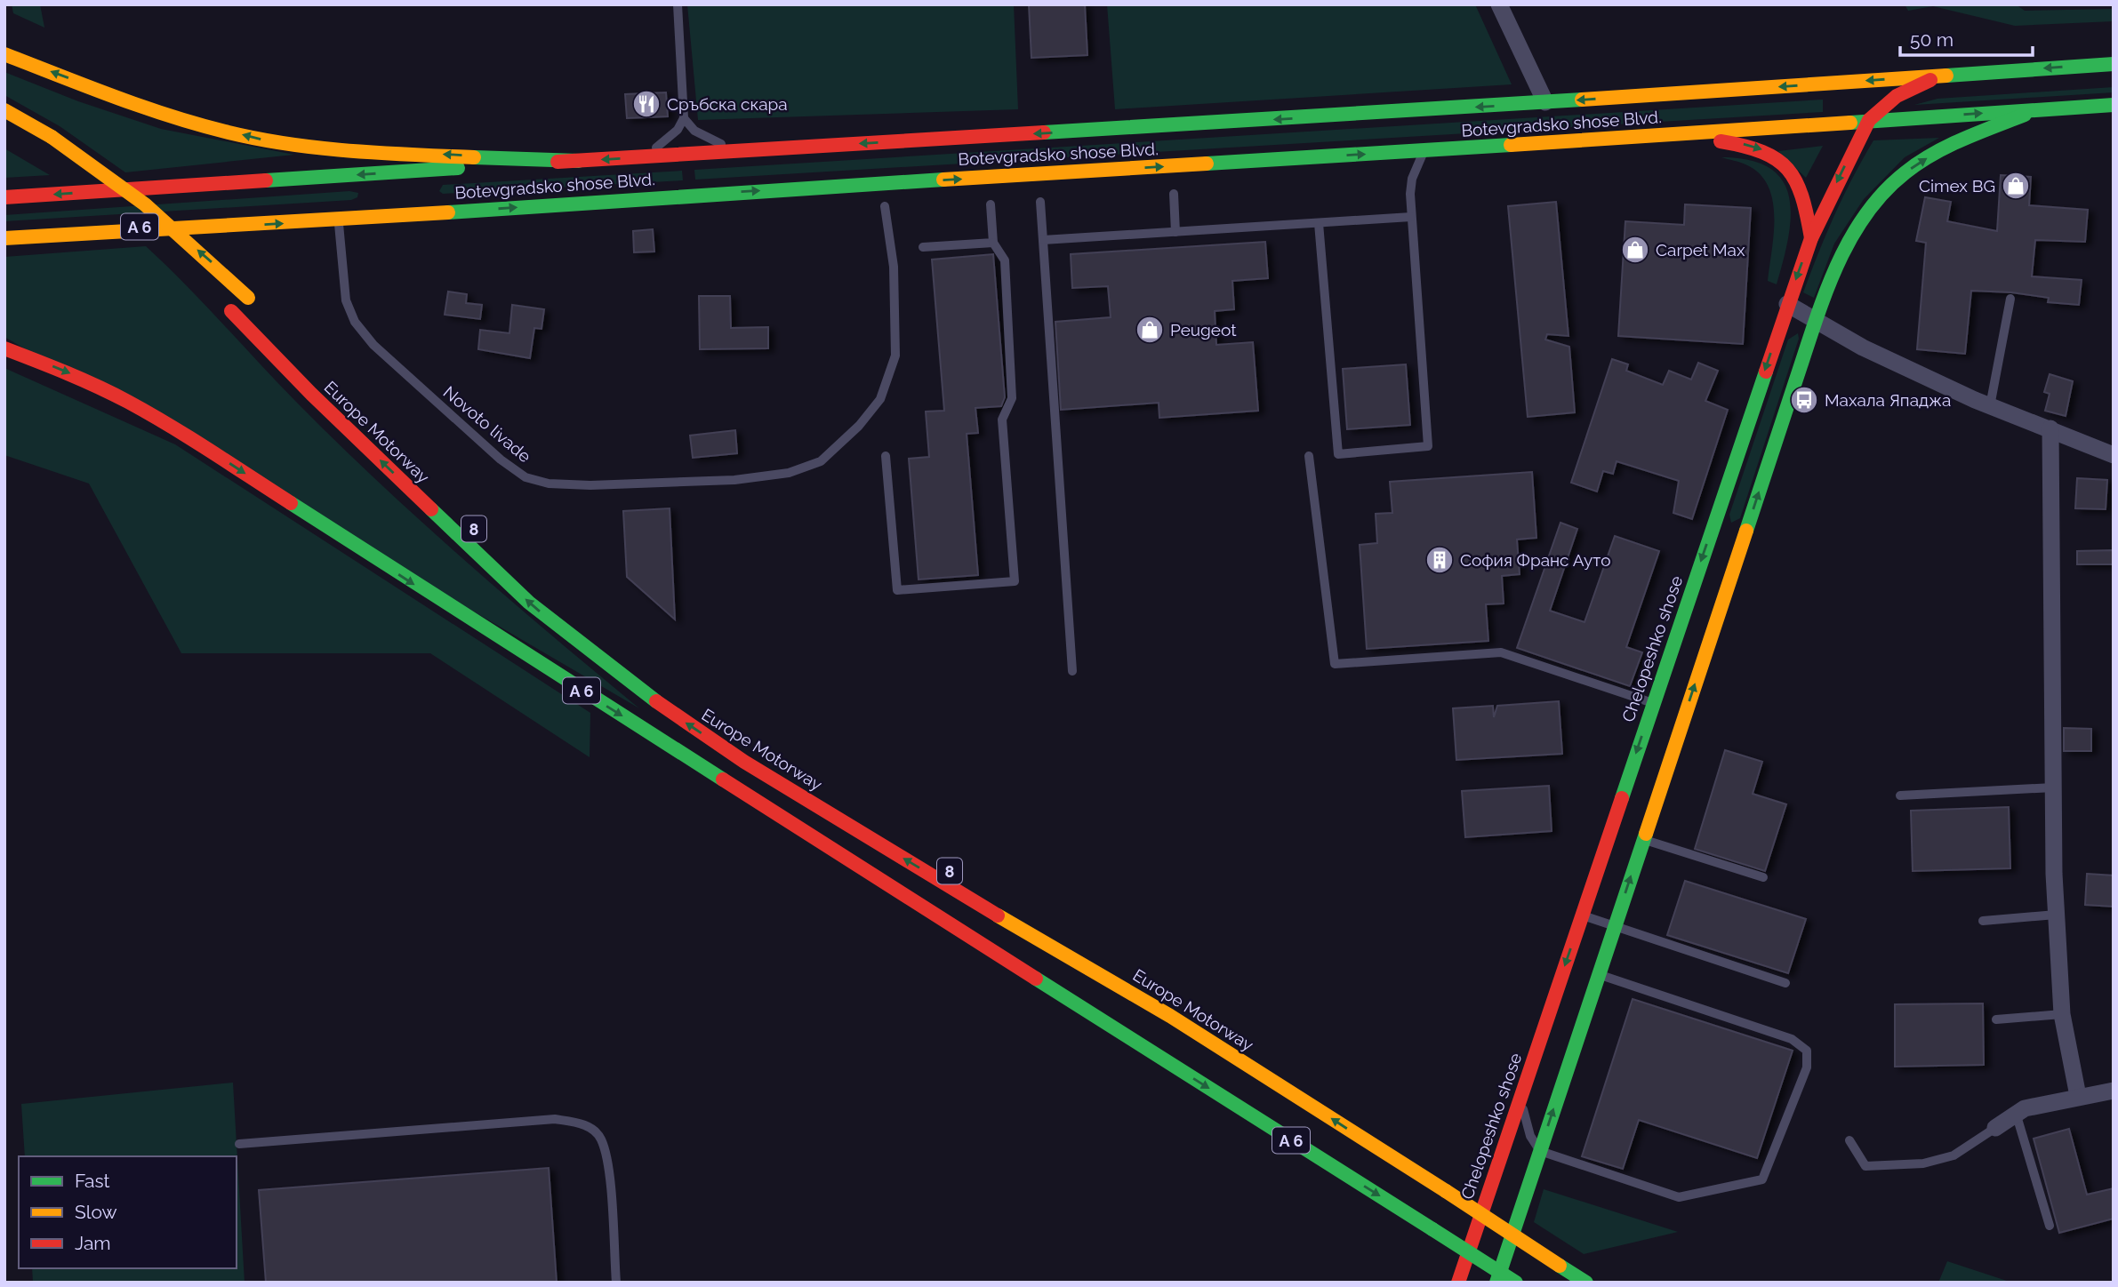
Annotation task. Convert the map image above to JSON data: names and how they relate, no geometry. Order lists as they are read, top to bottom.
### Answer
{
  "streets": {
    "main road": [
      "Botevgradsko shose Blvd.",
      "A 6",
      "Europe Motorway",
      "8",
      "Chelopeshko shose"
    ],
    "lane": ["Novoto livade"]
  },
  "crossings": [
    ["Botevgradsko shose Blvd.", "Novoto livade"],
    ["Botevgradsko shose Blvd.", "Chelopeshko shose"],
    ["Europe Motorway", "8"]
  ],
  "places": {
    "restaurant": ["Сръбска скара"],
    "shop": ["Cimex BG", "Carpet Max", "Peugeot"],
    "bus stop": ["Махала Япаджа"],
    "building": ["София Франс Ауто"]
  },
  "legend": ["Fast", "Slow", "Jam"],
  "scale_bar": "50 m"
}
